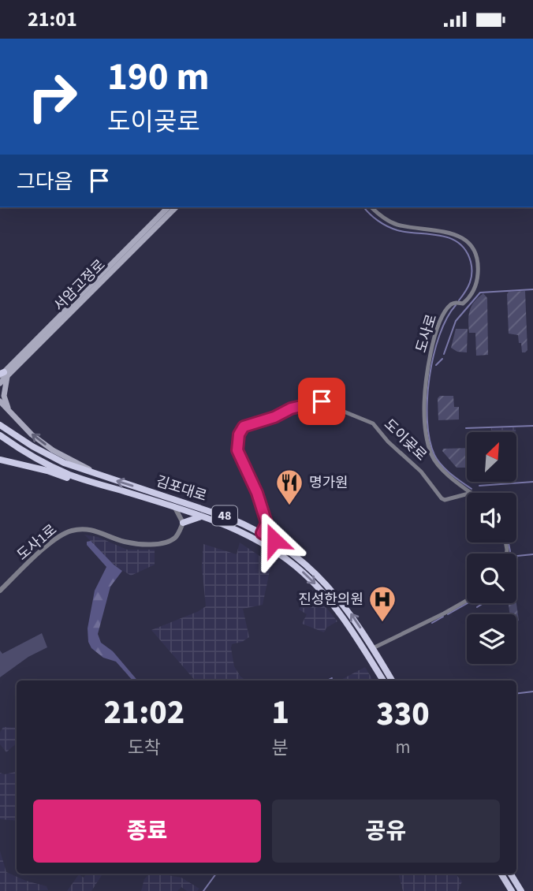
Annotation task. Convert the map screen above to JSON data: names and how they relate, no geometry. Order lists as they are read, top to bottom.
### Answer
{
  "streets": {
    "main road": ["서암고정로", "김포대로", "48"],
    "street": ["도사로", "도이곶로", "도사1로"]
  },
  "crossings": [
    ["도이곶로", "김포대로"]
  ],
  "places": {
    "restaurant": ["명가원"],
    "hospital": ["진성한의원"]
  },
  "north": "top right",
  "page": {
    "status": "21:01",
    "turn": ["190 m", "도이곶로"],
    "then": "그다음",
    "eta": [
      "21:02",
      "도착",
      "1",
      "분",
      "330",
      "m"
    ],
    "buttons": ["종료", "공유"]
  }
}
